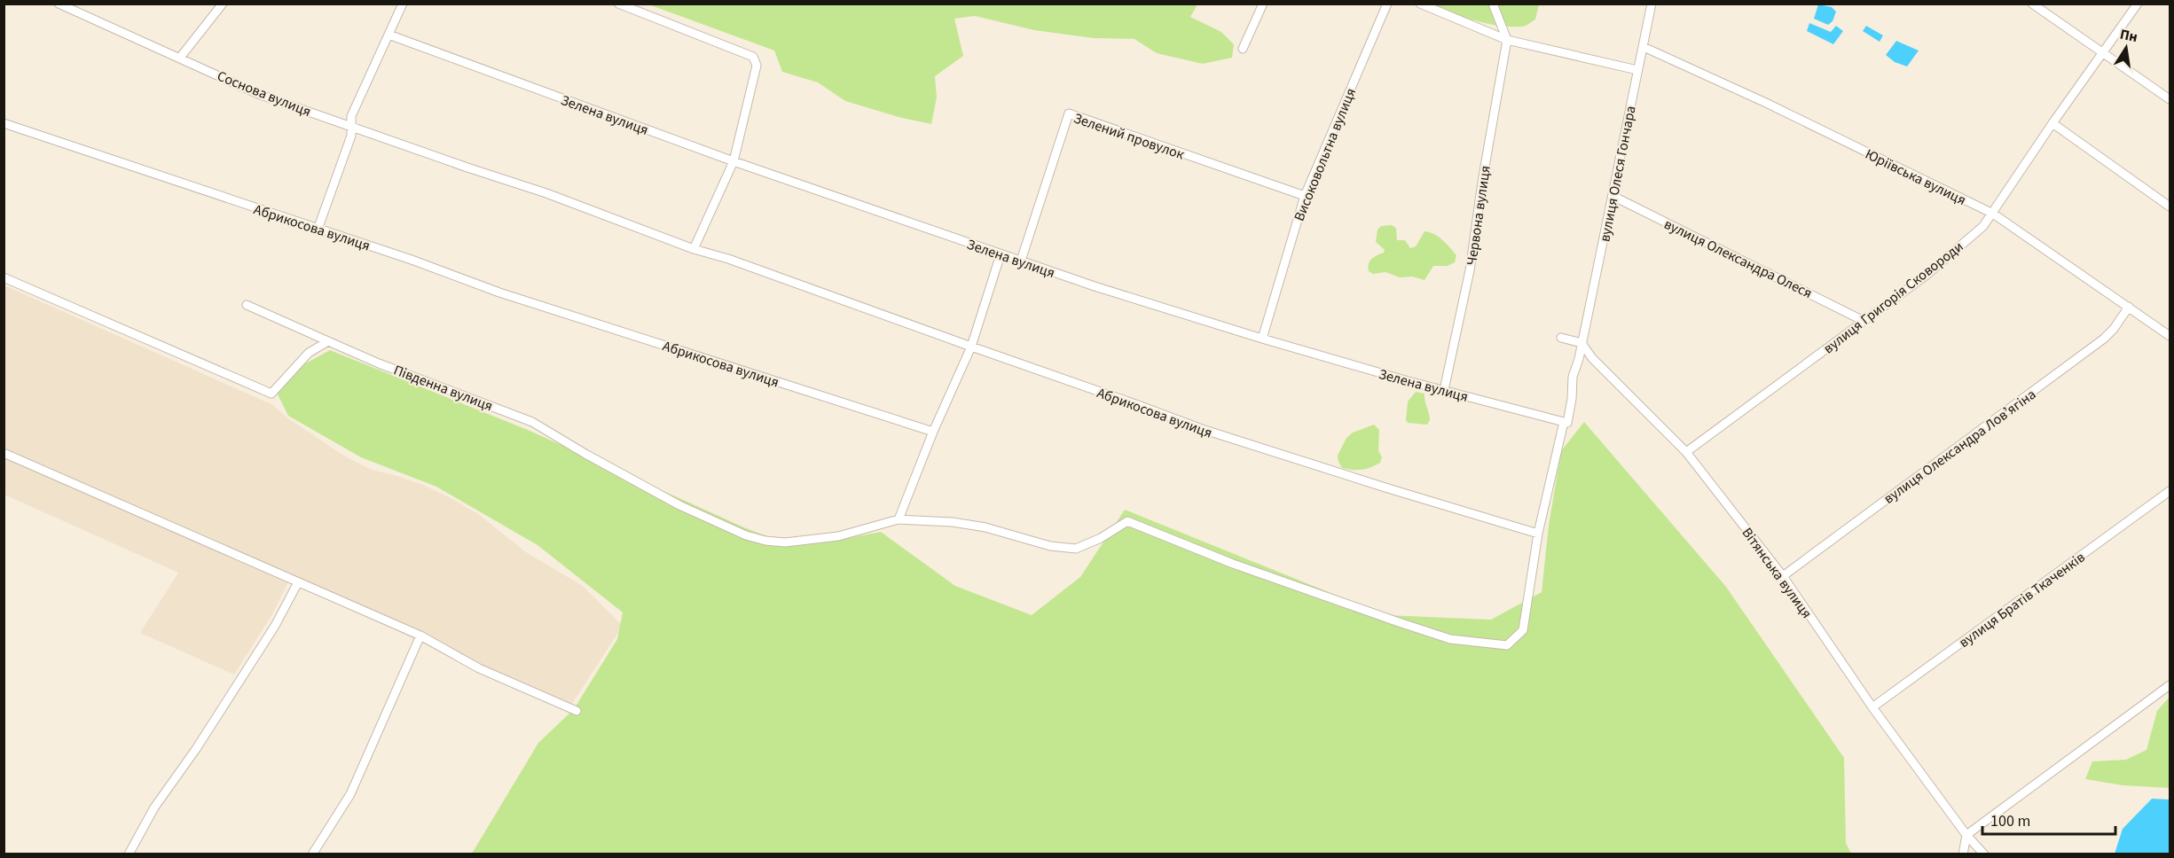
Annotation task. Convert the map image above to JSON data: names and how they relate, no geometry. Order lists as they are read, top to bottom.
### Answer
{
  "streets": {
    "street": [
      "Соснова вулиця",
      "Зелена вулиця",
      "Зелений провулок",
      "Високовольтна вулиця",
      "вулиця Олеся Гончара",
      "Юріївська вулиця",
      "Червона вулиця",
      "Абрикосова вулиця",
      "вулиця Олександра Олеся",
      "вулиця Григорія Сковороди",
      "Південна вулиця",
      "вулиця Олександра Ловʼягіна",
      "Вітянська вулиця",
      "вулиця Братів Ткаченків"
    ]
  },
  "crossings": [
    ["Соснова вулиця", "Абрикосова вулиця"],
    ["Зелена вулиця", "Зелений провулок"],
    ["Зелена вулиця", "Високовольтна вулиця"],
    ["Зелена вулиця", "Червона вулиця"],
    ["Зелений провулок", "Високовольтна вулиця"],
    ["вулиця Олеся Гончара", "Юріївська вулиця"],
    ["вулиця Олеся Гончара", "вулиця Олександра Олеся"],
    ["вулиця Олеся Гончара", "Вітянська вулиця"],
    ["Юріївська вулиця", "вулиця Григорія Сковороди"],
    ["Юріївська вулиця", "вулиця Олександра Ловʼягіна"],
    ["вулиця Олександра Олеся", "вулиця Григорія Сковороди"],
    ["вулиця Григорія Сковороди", "Вітянська вулиця"],
    ["вулиця Олександра Ловʼягіна", "Вітянська вулиця"],
    ["Вітянська вулиця", "вулиця Братів Ткаченків"]
  ],
  "scale_bar": "100 m",
  "north": "top"
}
